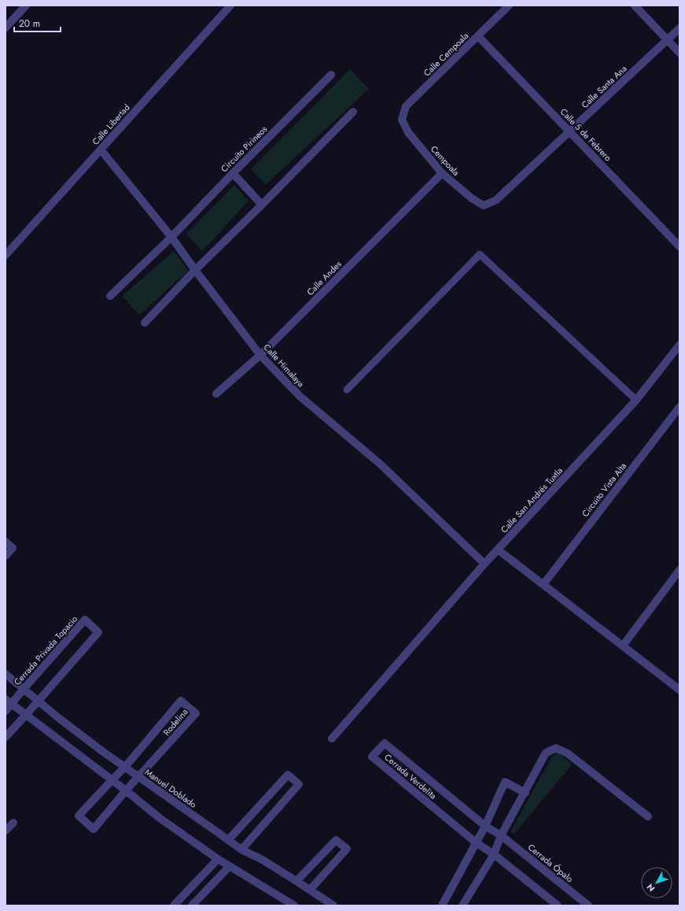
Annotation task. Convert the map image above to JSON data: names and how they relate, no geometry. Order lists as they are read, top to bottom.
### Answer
{
  "streets": {
    "street": [
      "Calle Cempoala",
      "Calle Santa Ana",
      "Calle Libertad",
      "Calle 5 de Febrero",
      "Circuito Pirineos",
      "Cempoala",
      "Calle Andes",
      "Calle Himalaya",
      "Circuito Vista Alta",
      "Calle San Andrés Tuxtla",
      "Cerrada Privada Topacio",
      "Rodelina",
      "Cerrada Verdelita",
      "Manuel Doblado",
      "Cerrada Ópalo"
    ]
  },
  "crossings": [
    ["Calle Cempoala", "Calle 5 de Febrero"],
    ["Calle Cempoala", "Cempoala"],
    ["Calle Santa Ana", "Calle 5 de Febrero"],
    ["Calle Santa Ana", "Cempoala"],
    ["Calle Libertad", "Calle Himalaya"],
    ["Circuito Pirineos", "Calle Himalaya"],
    ["Cempoala", "Calle Andes"],
    ["Calle Andes", "Calle Himalaya"],
    ["Calle Himalaya", "Calle San Andrés Tuxtla"],
    ["Cerrada Privada Topacio", "Manuel Doblado"],
    ["Rodelina", "Manuel Doblado"],
    ["Cerrada Verdelita", "Cerrada Ópalo"]
  ],
  "scale_bar": "20 m",
  "north": "bottom left"
}
